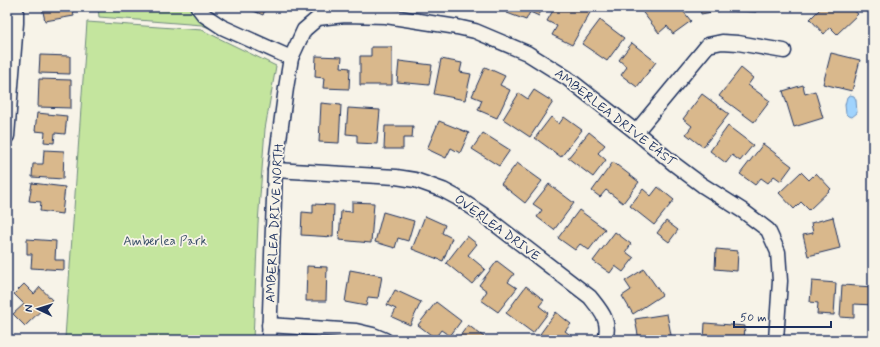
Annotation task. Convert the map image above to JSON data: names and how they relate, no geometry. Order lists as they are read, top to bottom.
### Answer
{
  "streets": {
    "street": ["AMBERLEA DRIVE EAST", "AMBERLEA DRIVE NORTH", "OVERLEA DRIVE"]
  },
  "crossings": [
    ["AMBERLEA DRIVE EAST", "AMBERLEA DRIVE NORTH"],
    ["AMBERLEA DRIVE NORTH", "OVERLEA DRIVE"]
  ],
  "parks": ["Amberlea Park"],
  "scale_bar": "50 m",
  "north": "left"
}
